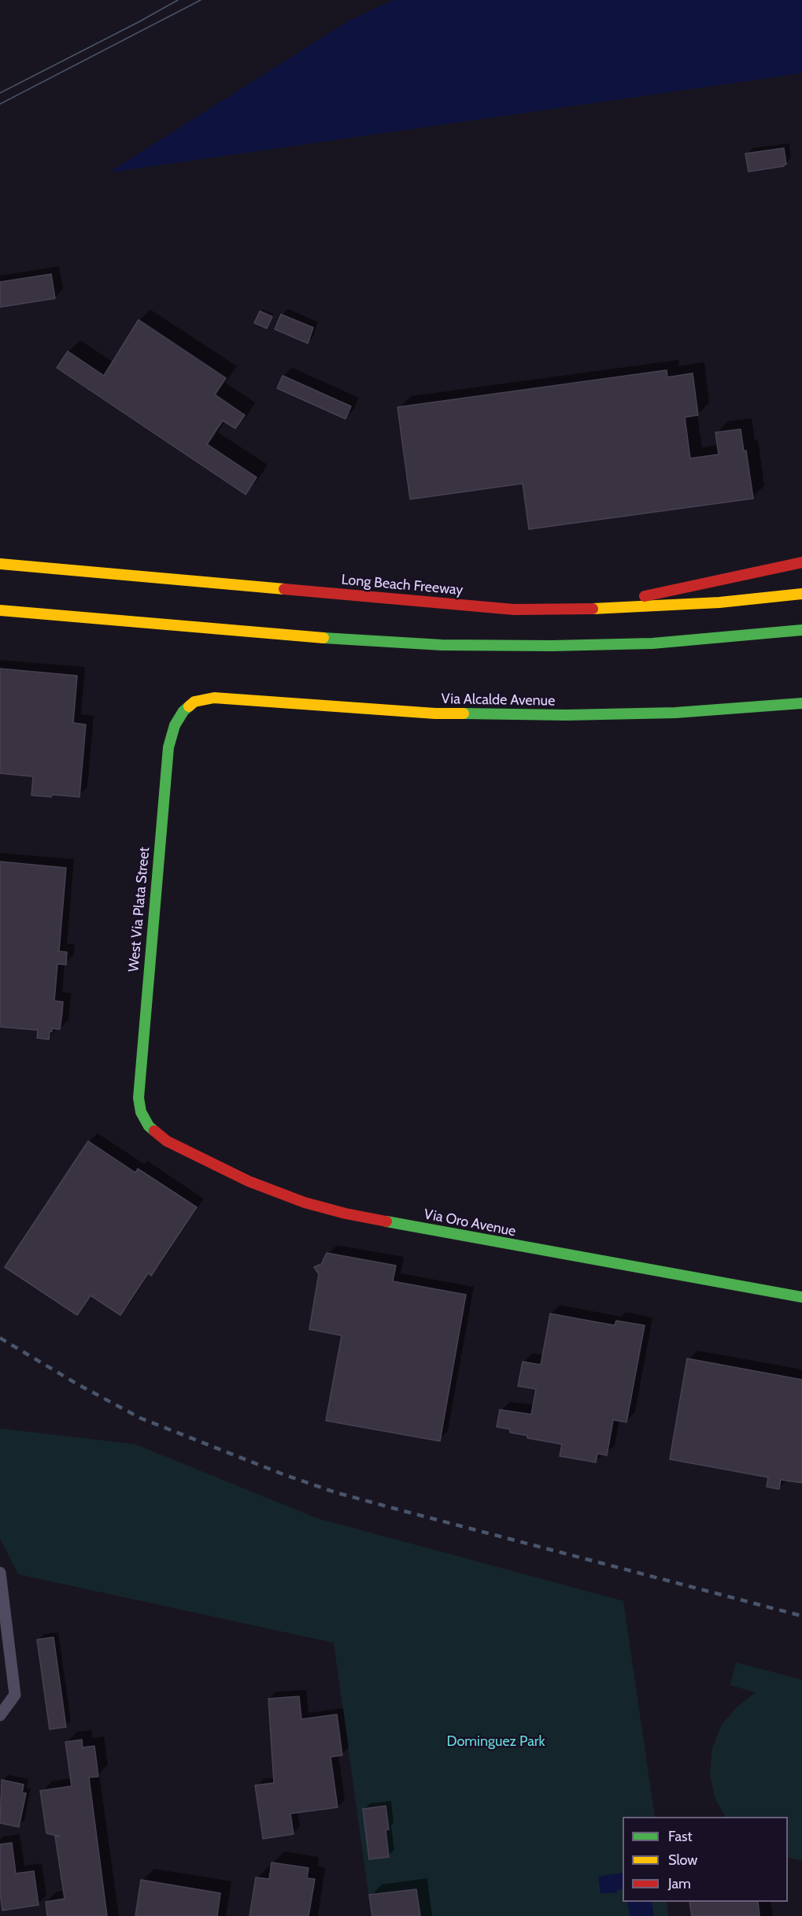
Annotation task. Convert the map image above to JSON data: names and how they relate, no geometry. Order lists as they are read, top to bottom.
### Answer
{
  "streets": {
    "main road": [
      "Long Beach Freeway",
      "Via Alcalde Avenue",
      "West Via Plata Street",
      "Via Oro Avenue"
    ]
  },
  "crossings": [
    ["Via Alcalde Avenue", "West Via Plata Street"],
    ["West Via Plata Street", "Via Oro Avenue"]
  ],
  "parks": ["Dominguez Park"],
  "legend": ["Fast", "Slow", "Jam"]
}
